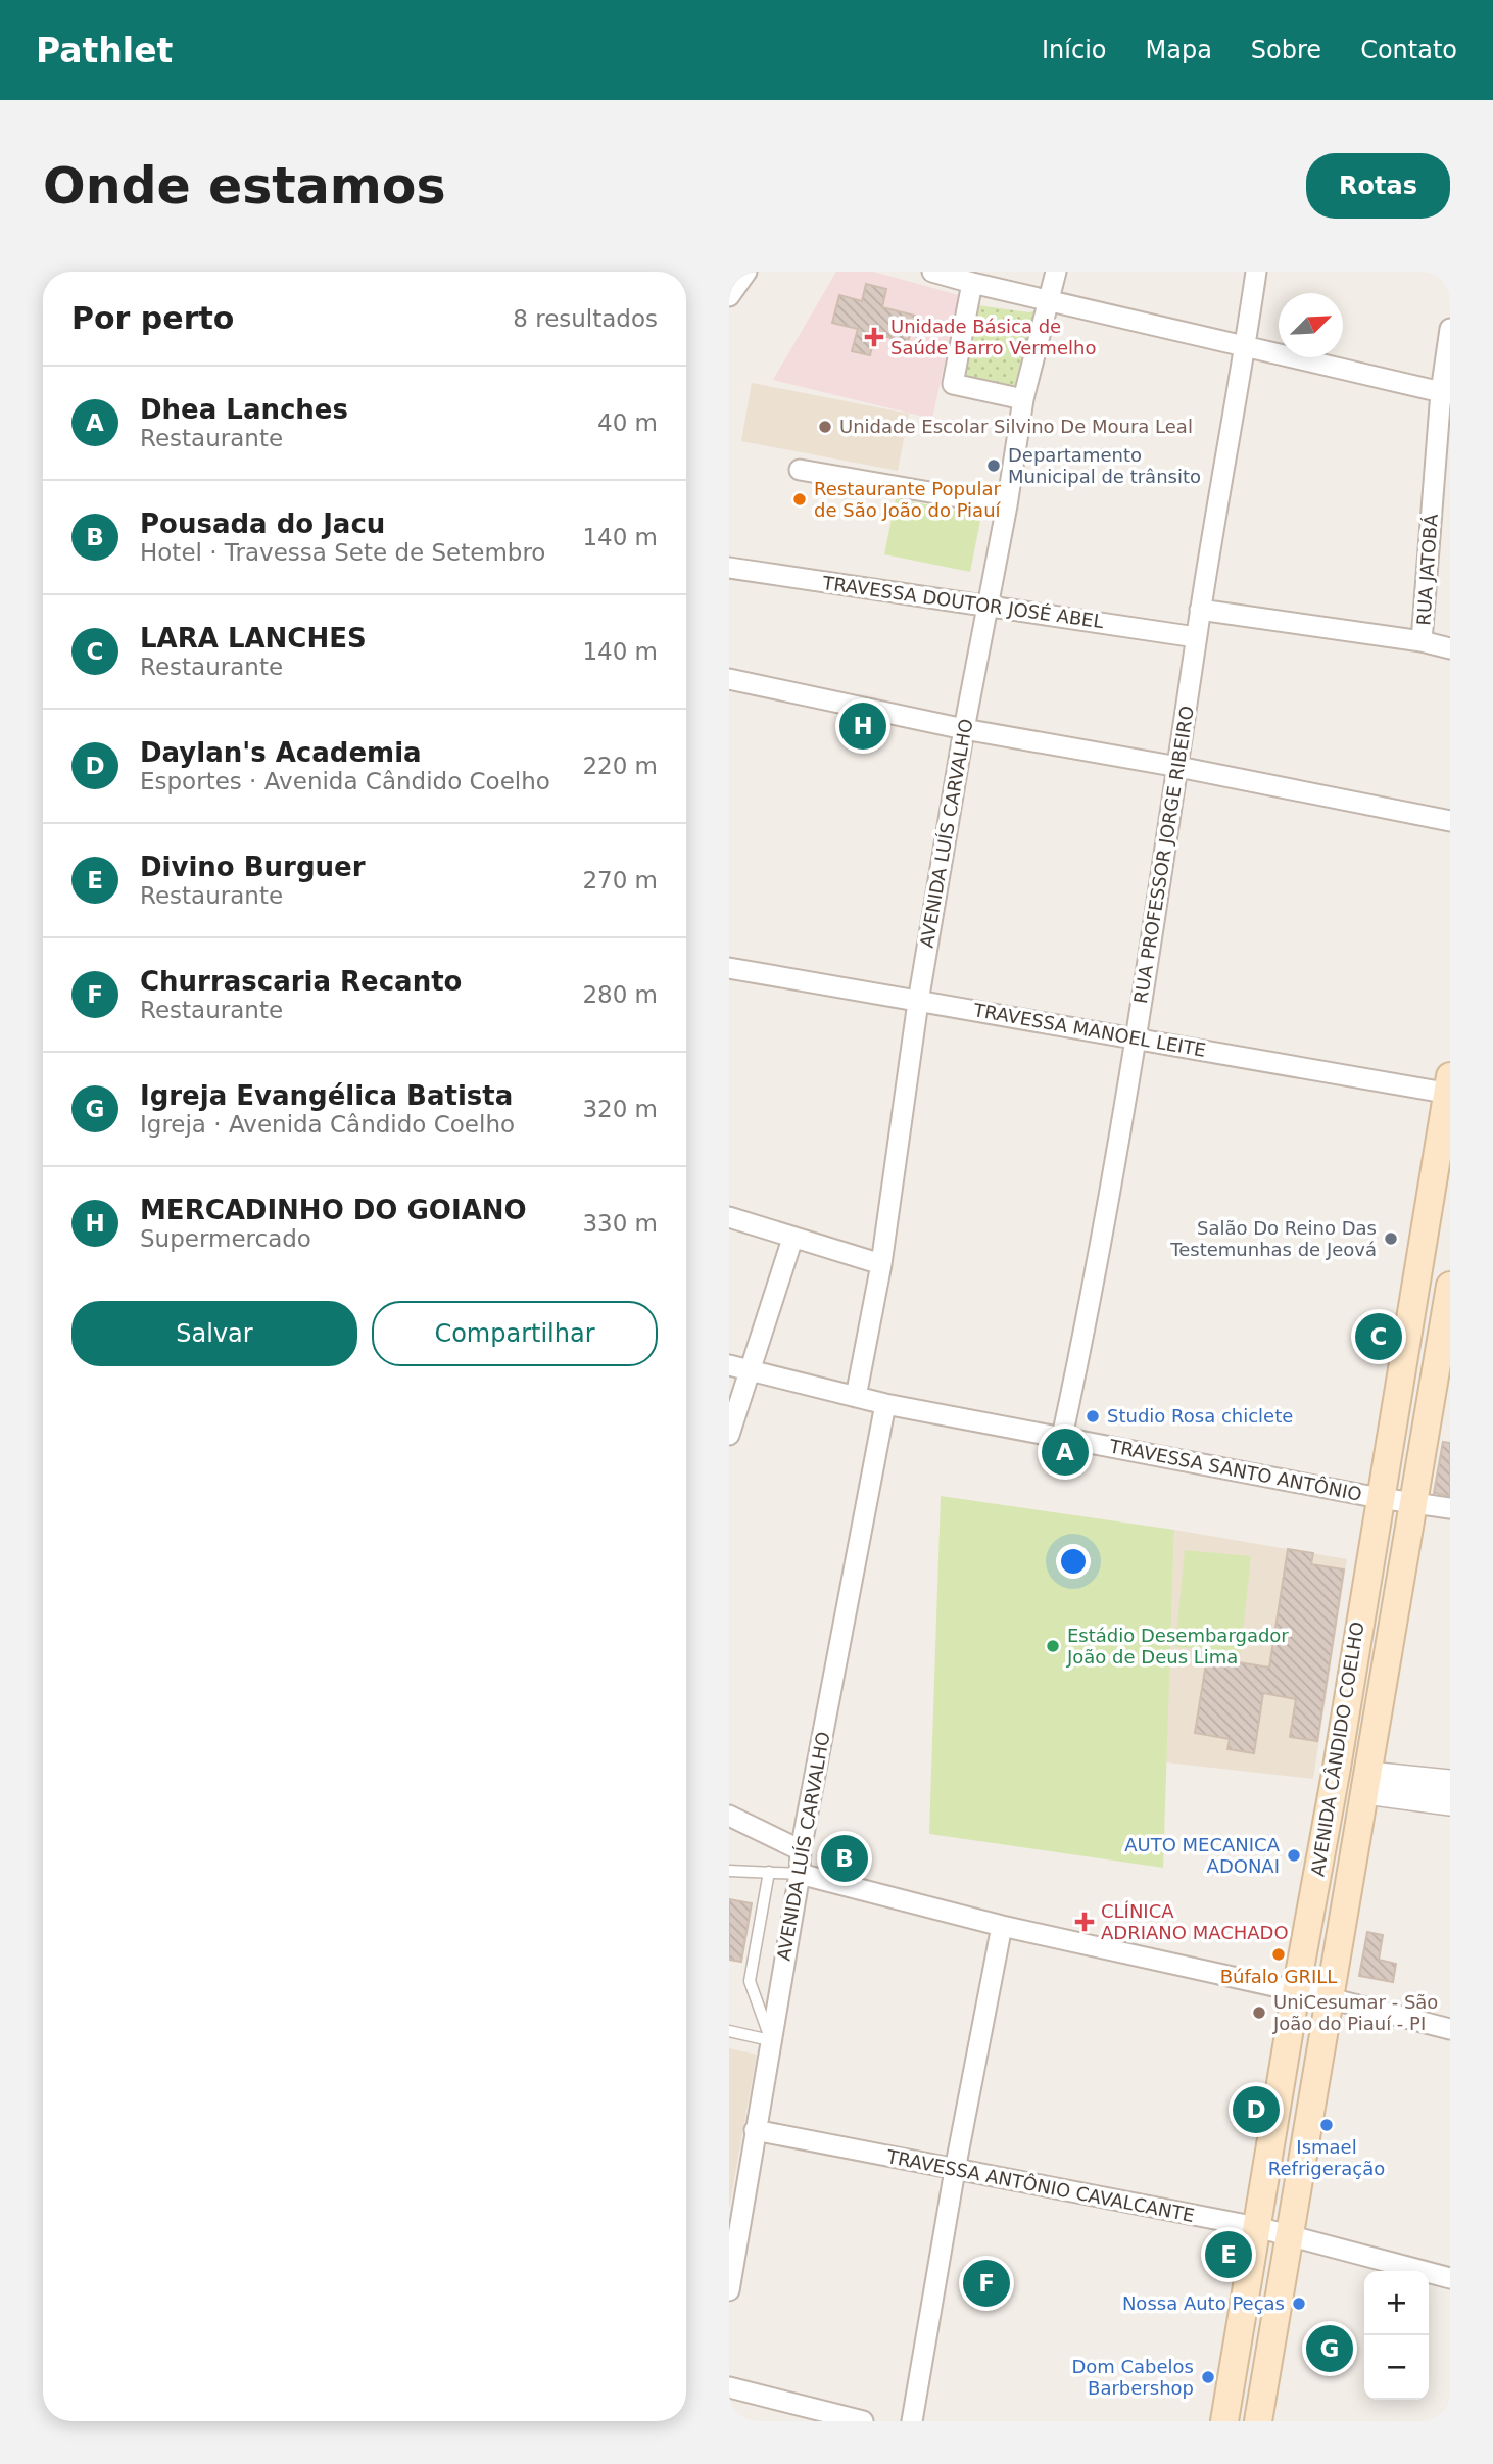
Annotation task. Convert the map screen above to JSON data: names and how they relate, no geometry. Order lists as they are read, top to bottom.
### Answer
{
  "streets": {
    "main road": ["AVENIDA CÂNDIDO COELHO"],
    "street": [
      "RUA JATOBÁ",
      "TRAVESSA DOUTOR JOSÉ ABEL",
      "AVENIDA LUÍS CARVALHO",
      "RUA PROFESSOR JORGE RIBEIRO",
      "TRAVESSA MANOEL LEITE",
      "TRAVESSA SANTO ANTÔNIO",
      "TRAVESSA ANTÔNIO CAVALCANTE"
    ]
  },
  "crossings": [
    ["TRAVESSA DOUTOR JOSÉ ABEL", "AVENIDA LUÍS CARVALHO"],
    ["TRAVESSA DOUTOR JOSÉ ABEL", "RUA PROFESSOR JORGE RIBEIRO"],
    ["AVENIDA LUÍS CARVALHO", "TRAVESSA MANOEL LEITE"],
    ["AVENIDA LUÍS CARVALHO", "TRAVESSA SANTO ANTÔNIO"],
    ["AVENIDA LUÍS CARVALHO", "TRAVESSA ANTÔNIO CAVALCANTE"],
    ["RUA PROFESSOR JORGE RIBEIRO", "TRAVESSA MANOEL LEITE"],
    ["RUA PROFESSOR JORGE RIBEIRO", "TRAVESSA SANTO ANTÔNIO"],
    ["TRAVESSA MANOEL LEITE", "AVENIDA CÂNDIDO COELHO"],
    ["TRAVESSA SANTO ANTÔNIO", "AVENIDA CÂNDIDO COELHO"],
    ["AVENIDA CÂNDIDO COELHO", "TRAVESSA ANTÔNIO CAVALCANTE"]
  ],
  "places": {
    "health": ["Unidade Básica de Saúde Barro Vermelho", "CLÍNICA ADRIANO MACHADO"],
    "other": [
      "Unidade Escolar Silvino De Moura Leal",
      "Departamento Municipal de trânsito",
      "Restaurante Popular de São João do Piauí",
      "Salão Do Reino Das Testemunhas de Jeová",
      "Studio Rosa chiclete",
      "Estádio Desembargador João de Deus Lima",
      "AUTO MECANICA ADONAI",
      "Búfalo GRILL",
      "UniCesumar - São João do Piauí - PI",
      "Ismael Refrigeração",
      "Nossa Auto Peças",
      "Dom Cabelos Barbershop"
    ]
  },
  "north": "top right",
  "page": {
    "header": "Pathlet",
    "nav": [
      "Início",
      "Mapa",
      "Sobre",
      "Contato"
    ],
    "buttons": [
      "Rotas",
      ["Salvar", "Compartilhar"]
    ],
    "title": "Onde estamos",
    "heading": ["Por perto", "8 resultados"],
    "list": [
      {
        "mark": "A",
        "name": "Dhea Lanches",
        "note": "Restaurante",
        "value": "40 m"
      },
      {
        "mark": "B",
        "name": "Pousada do Jacu",
        "note": "Hotel · Travessa Sete de Setembro",
        "value": "140 m"
      },
      {
        "mark": "C",
        "name": "LARA LANCHES",
        "note": "Restaurante",
        "value": "140 m"
      },
      {
        "mark": "D",
        "name": "Daylan's Academia",
        "note": "Esportes · Avenida Cândido Coelho",
        "value": "220 m"
      },
      {
        "mark": "E",
        "name": "Divino Burguer",
        "note": "Restaurante",
        "value": "270 m"
      },
      {
        "mark": "F",
        "name": "Churrascaria Recanto",
        "note": "Restaurante",
        "value": "280 m"
      },
      {
        "mark": "G",
        "name": "Igreja Evangélica Batista",
        "note": "Igreja · Avenida Cândido Coelho",
        "value": "320 m"
      },
      {
        "mark": "H",
        "name": "MERCADINHO DO GOIANO",
        "note": "Supermercado",
        "value": "330 m"
      }
    ],
    "pins": [
      "H",
      "C",
      "A",
      "B",
      "D",
      "E",
      "F",
      "G"
    ],
    "map_buttons": ["+", "−"]
  }
}
